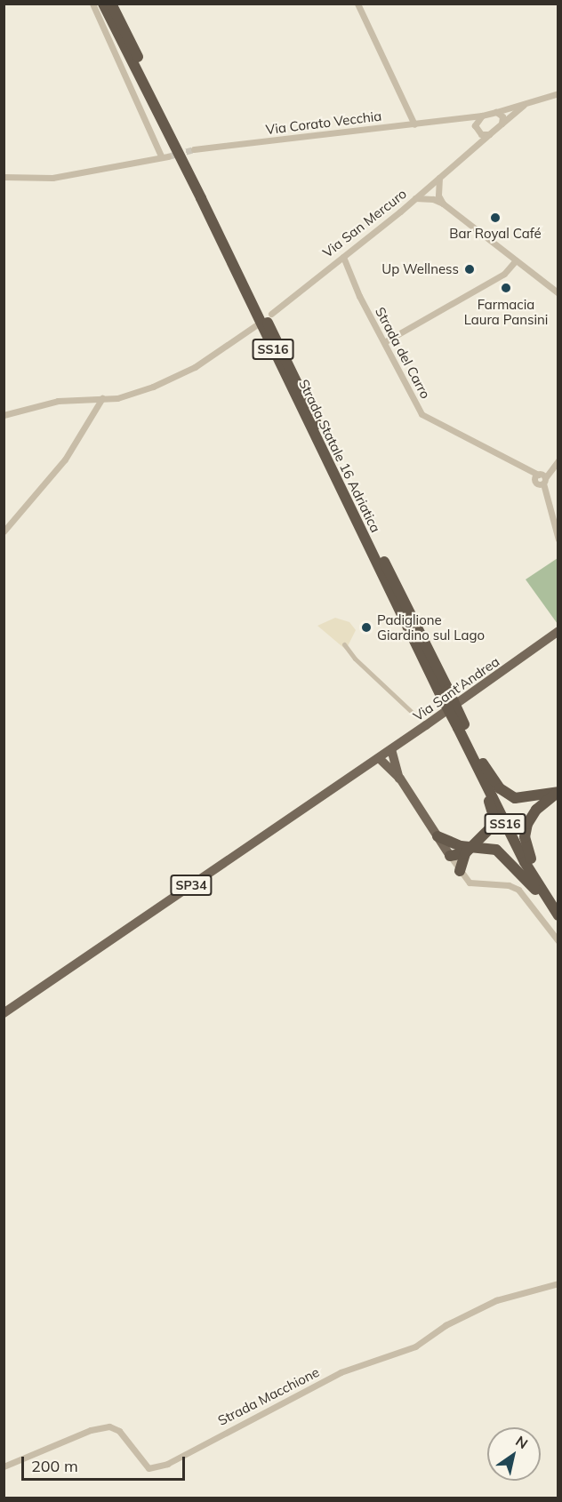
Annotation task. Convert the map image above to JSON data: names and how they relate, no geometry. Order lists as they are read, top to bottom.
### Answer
{
  "streets": {
    "highway": ["SS16", "Strada Statale 16 Adriatica"],
    "main road": ["Via Sant'Andrea", "SP34"],
    "street": [
      "Via Corato Vecchia",
      "Via San Mercuro",
      "Strada del Carro",
      "Strada Macchione"
    ]
  },
  "crossings": [
    ["Via Corato Vecchia", "Via San Mercuro"],
    ["Via San Mercuro", "Strada del Carro"],
    ["Via Sant'Andrea", "SP34"]
  ],
  "places": [
    "Bar Royal Café",
    "Up Wellness",
    "Farmacia Laura Pansini",
    "Padiglione Giardino sul Lago"
  ],
  "scale_bar": "200 m",
  "north": "top right"
}
